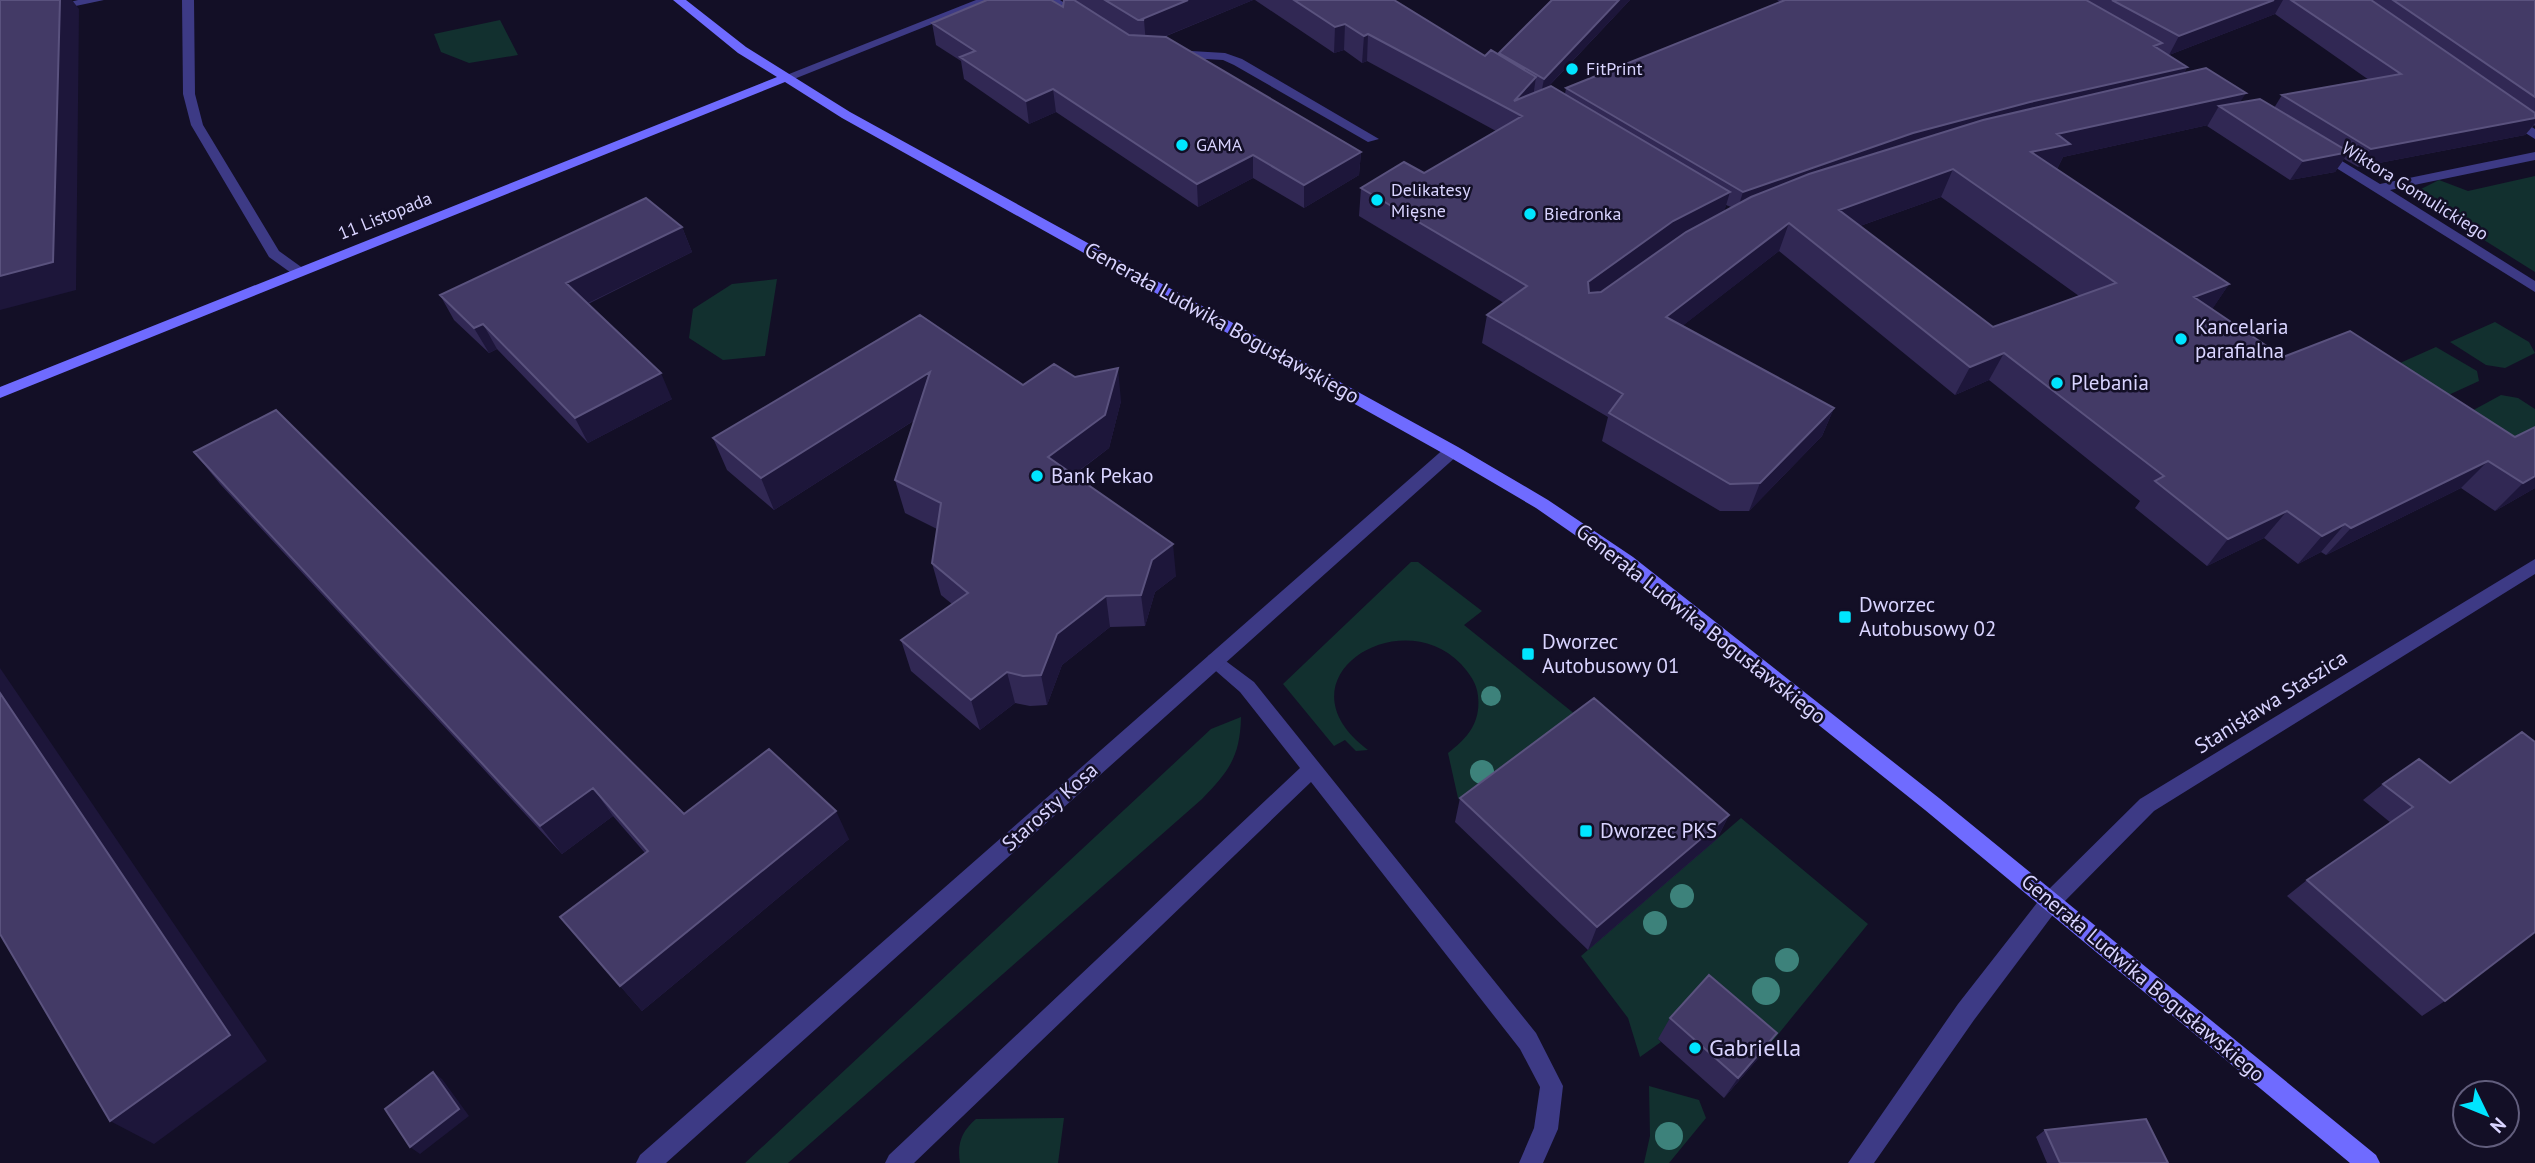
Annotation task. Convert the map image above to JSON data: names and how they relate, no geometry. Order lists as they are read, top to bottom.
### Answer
{
  "streets": {
    "street": [
      "Wiktora Gomulickiego",
      "11 Listopada",
      "Generała Ludwika Bogusławskiego",
      "Stanisława Staszica",
      "Starosty Kosa"
    ]
  },
  "crossings": [
    ["11 Listopada", "Generała Ludwika Bogusławskiego"],
    ["Generała Ludwika Bogusławskiego", "Stanisława Staszica"],
    ["Generała Ludwika Bogusławskiego", "Starosty Kosa"]
  ],
  "places": {
    "other": [
      "FitPrint",
      "GAMA",
      "Delikatesy Mięsne",
      "Biedronka",
      "Kancelaria parafialna",
      "Plebania",
      "Bank Pekao",
      "Gabriella"
    ],
    "transit": ["Dworzec Autobusowy 02", "Dworzec Autobusowy 01", "Dworzec PKS"]
  },
  "north": "bottom right"
}
